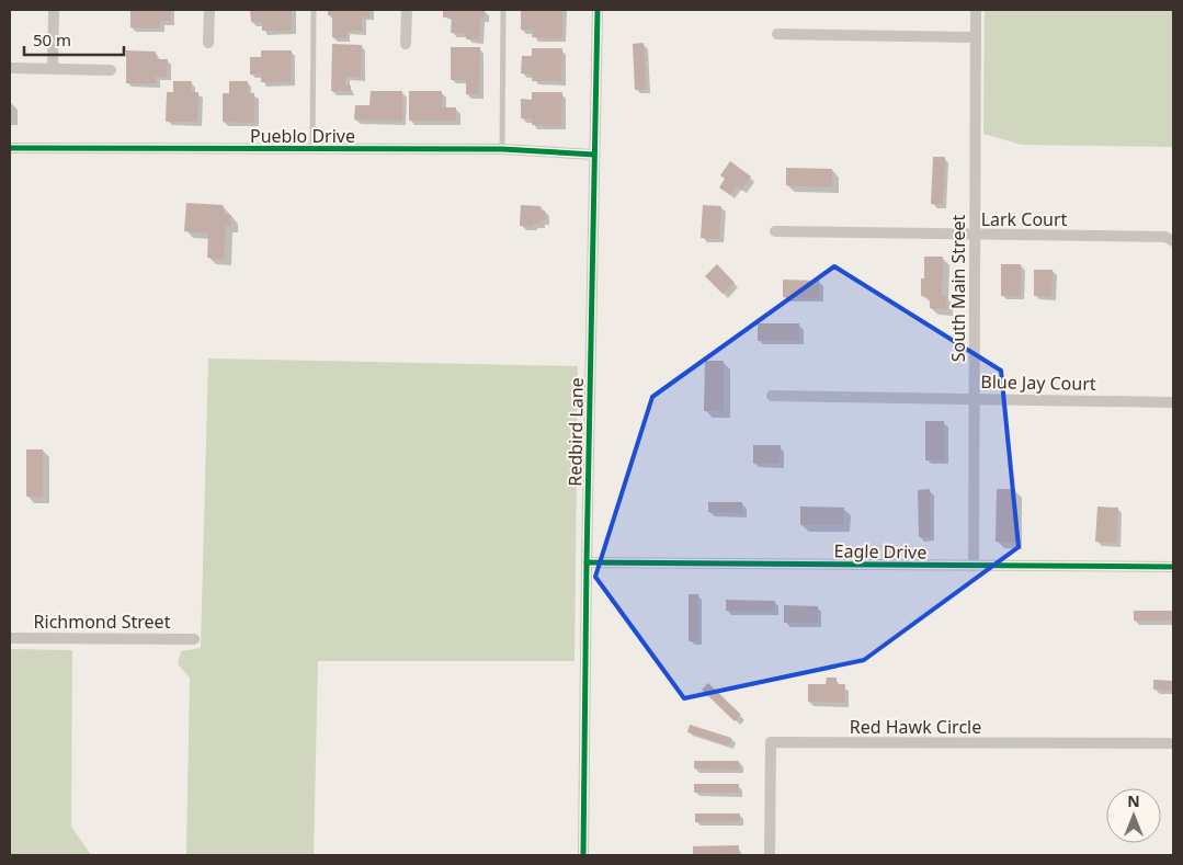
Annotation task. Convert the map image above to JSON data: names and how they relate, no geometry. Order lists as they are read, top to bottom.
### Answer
{
  "streets": {
    "street": [
      "Pueblo Drive",
      "Lark Court",
      "South Main Street",
      "Blue Jay Court",
      "Redbird Lane",
      "Eagle Drive",
      "Richmond Street",
      "Red Hawk Circle"
    ]
  },
  "crossings": [
    ["Pueblo Drive", "Redbird Lane"],
    ["Lark Court", "South Main Street"],
    ["South Main Street", "Blue Jay Court"],
    ["South Main Street", "Eagle Drive"],
    ["Redbird Lane", "Eagle Drive"]
  ],
  "scale_bar": "50 m",
  "north": "top"
}
